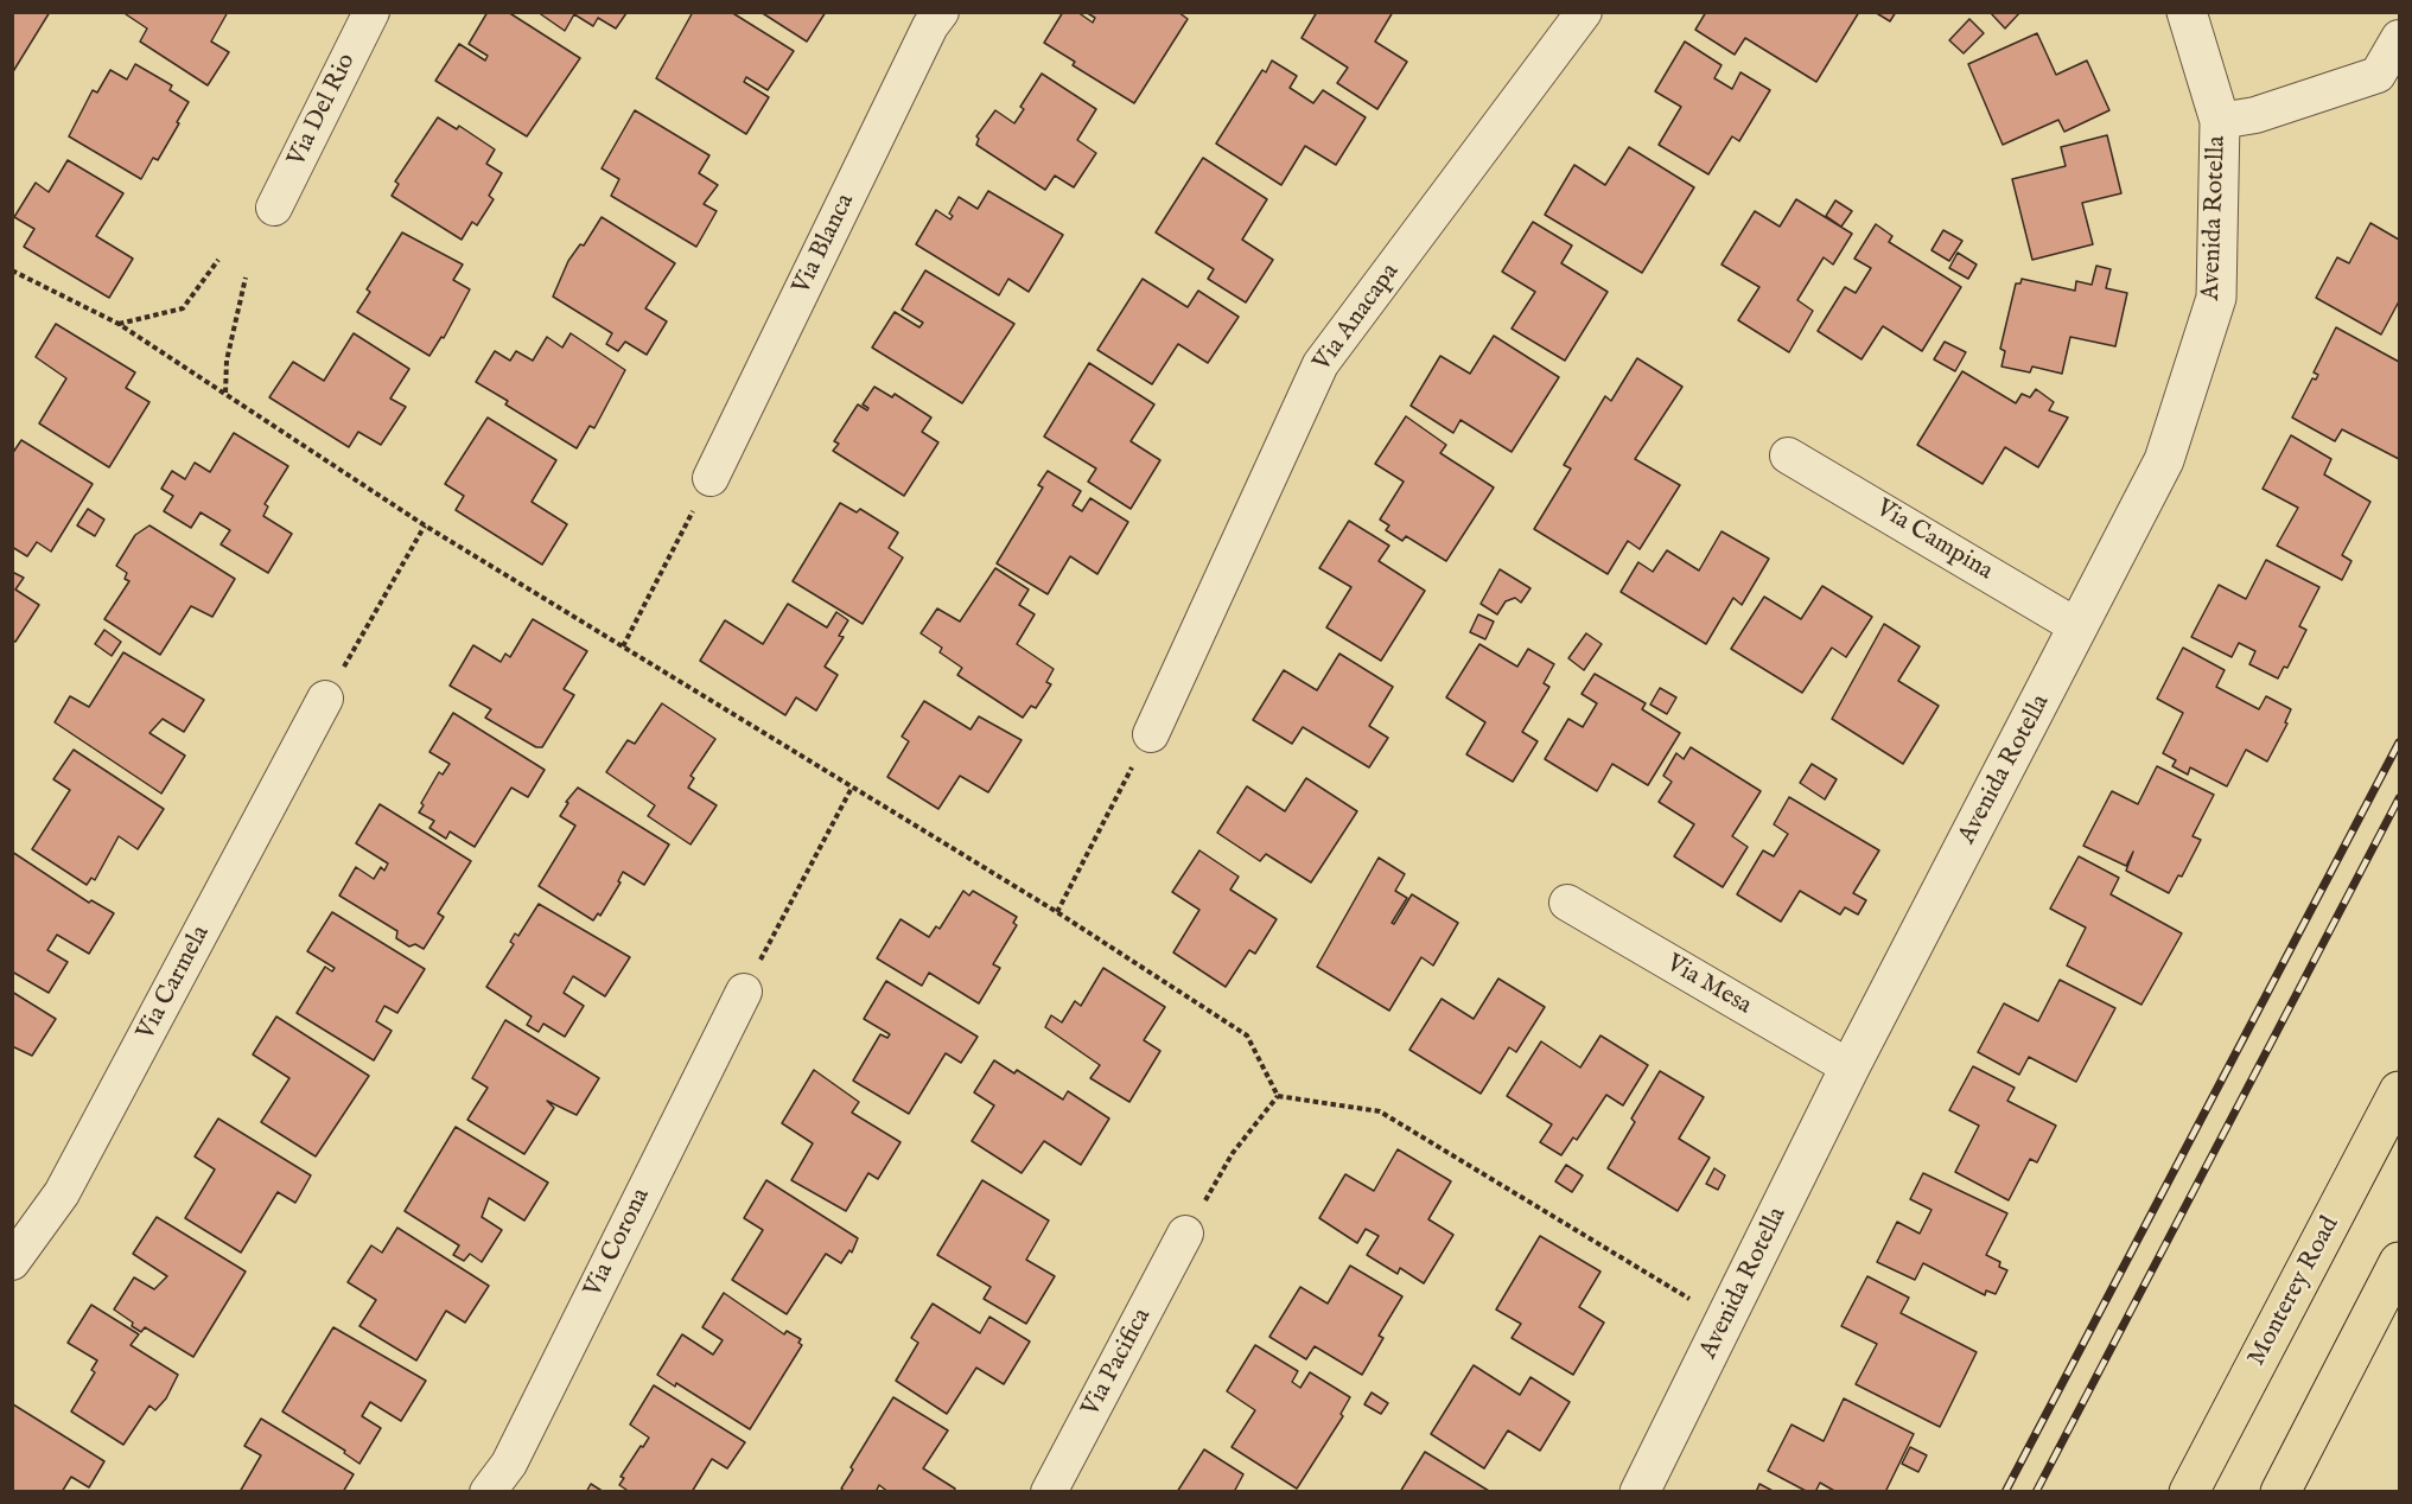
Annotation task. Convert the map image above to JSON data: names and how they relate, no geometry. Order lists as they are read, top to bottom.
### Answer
{
  "streets": {
    "main road": ["Monterey Road"],
    "street": [
      "Via Del Rio",
      "Avenida Rotella",
      "Via Blanca",
      "Via Anacapa",
      "Via Campina",
      "Via Carmela",
      "Via Mesa",
      "Via Corona",
      "Via Pacifica"
    ]
  },
  "crossings": [
    ["Avenida Rotella", "Via Campina"],
    ["Avenida Rotella", "Via Mesa"]
  ]
}
